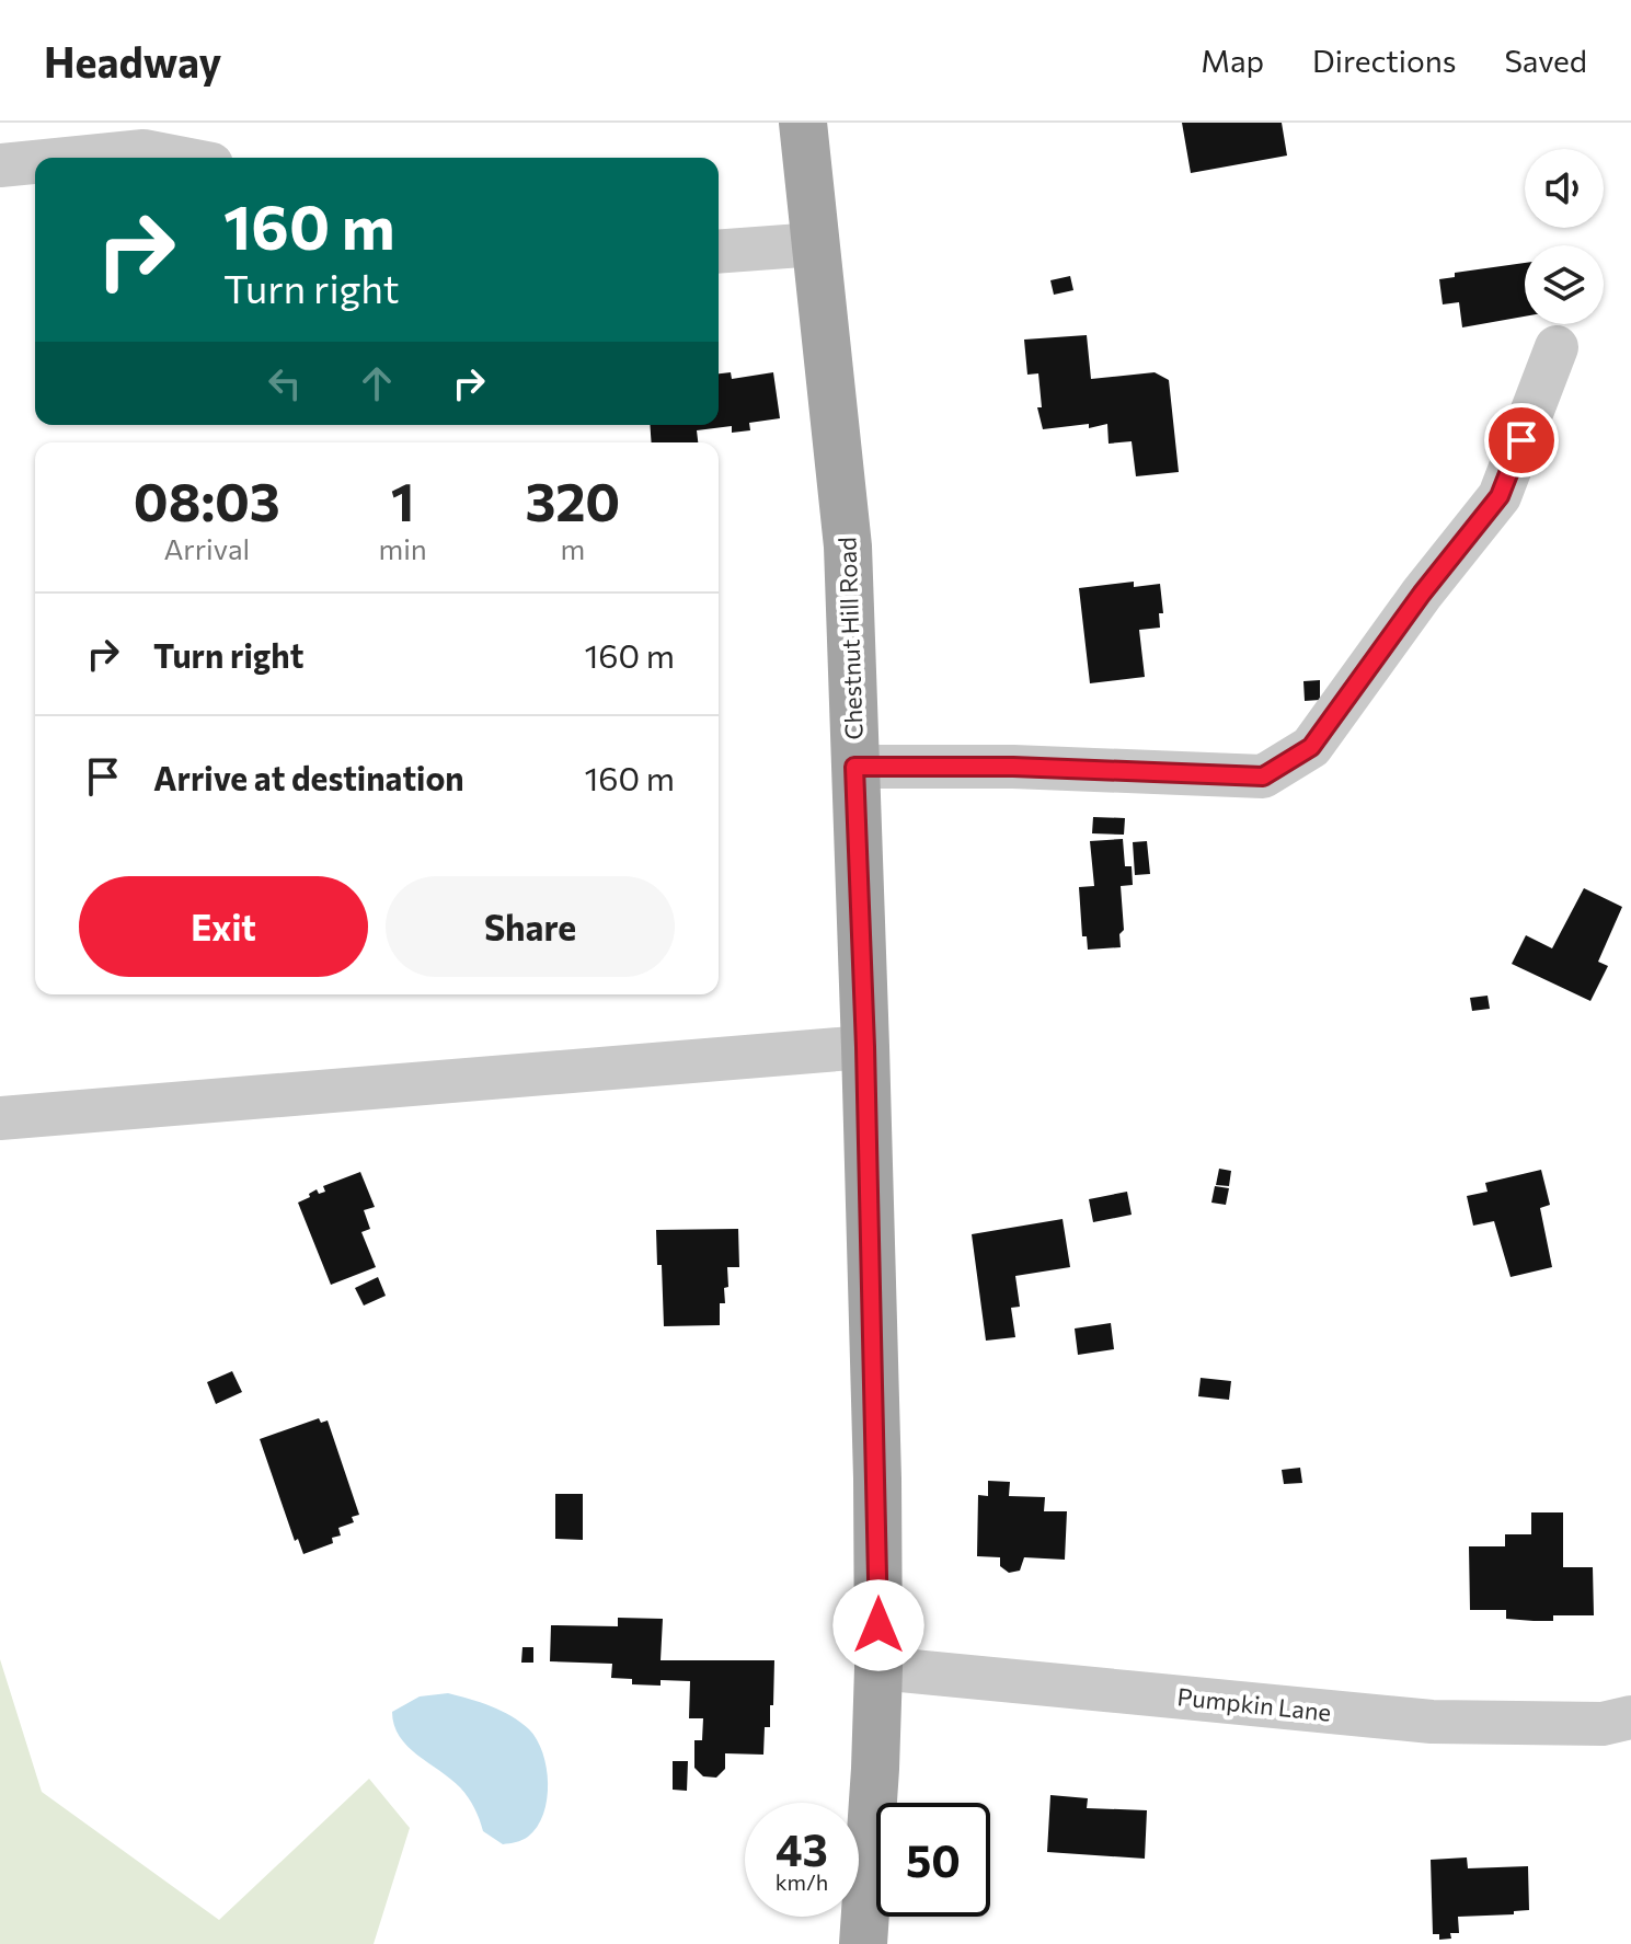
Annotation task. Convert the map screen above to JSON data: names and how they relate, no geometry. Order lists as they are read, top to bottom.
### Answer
{
  "streets": {
    "main road": ["Chestnut Hill Road"],
    "street": ["Pumpkin Lane"]
  },
  "crossings": [
    ["Chestnut Hill Road", "Pumpkin Lane"]
  ],
  "page": {
    "header": "Headway",
    "nav": ["Map", "Directions", "Saved"],
    "turn": ["160 m", "Turn right"],
    "eta": [
      "08:03",
      "Arrival",
      "1",
      "min",
      "320",
      "m"
    ],
    "list": [
      {
        "name": "Turn right",
        "value": "160 m"
      },
      {
        "name": "Arrive at destination",
        "value": "160 m"
      }
    ],
    "buttons": ["Exit", "Share"],
    "speed": "43 km/h",
    "limit": "50"
  }
}
